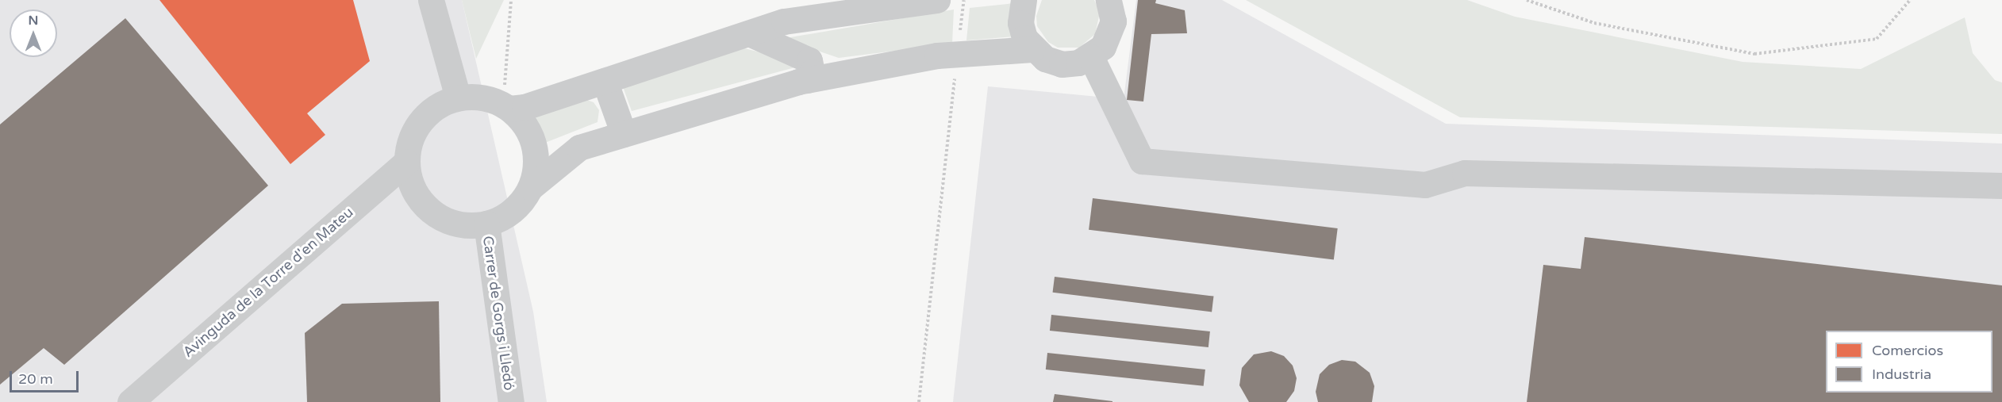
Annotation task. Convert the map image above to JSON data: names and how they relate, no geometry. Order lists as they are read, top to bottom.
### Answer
{
  "streets": {
    "street": ["Avinguda de la Torre d'en Mateu", "Carrer de Gorgs i Lledó"]
  },
  "crossings": [
    ["Avinguda de la Torre d'en Mateu", "Carrer de Gorgs i Lledó"]
  ],
  "legend": ["Comercios", "Industria"],
  "scale_bar": "20 m",
  "north": "top"
}
